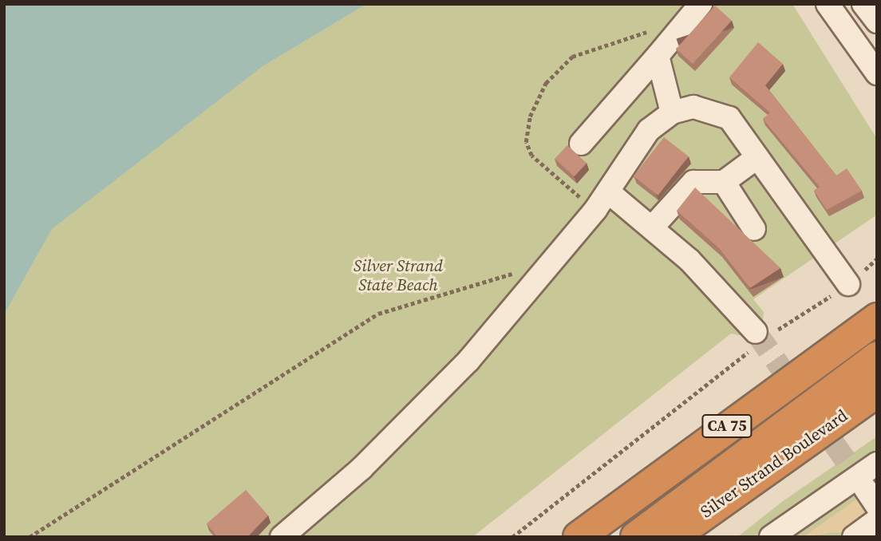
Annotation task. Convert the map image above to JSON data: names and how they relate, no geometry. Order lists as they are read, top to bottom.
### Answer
{
  "streets": {
    "highway": ["CA 75", "Silver Strand Boulevard"]
  },
  "parks": ["Silver Strand State Beach"]
}
